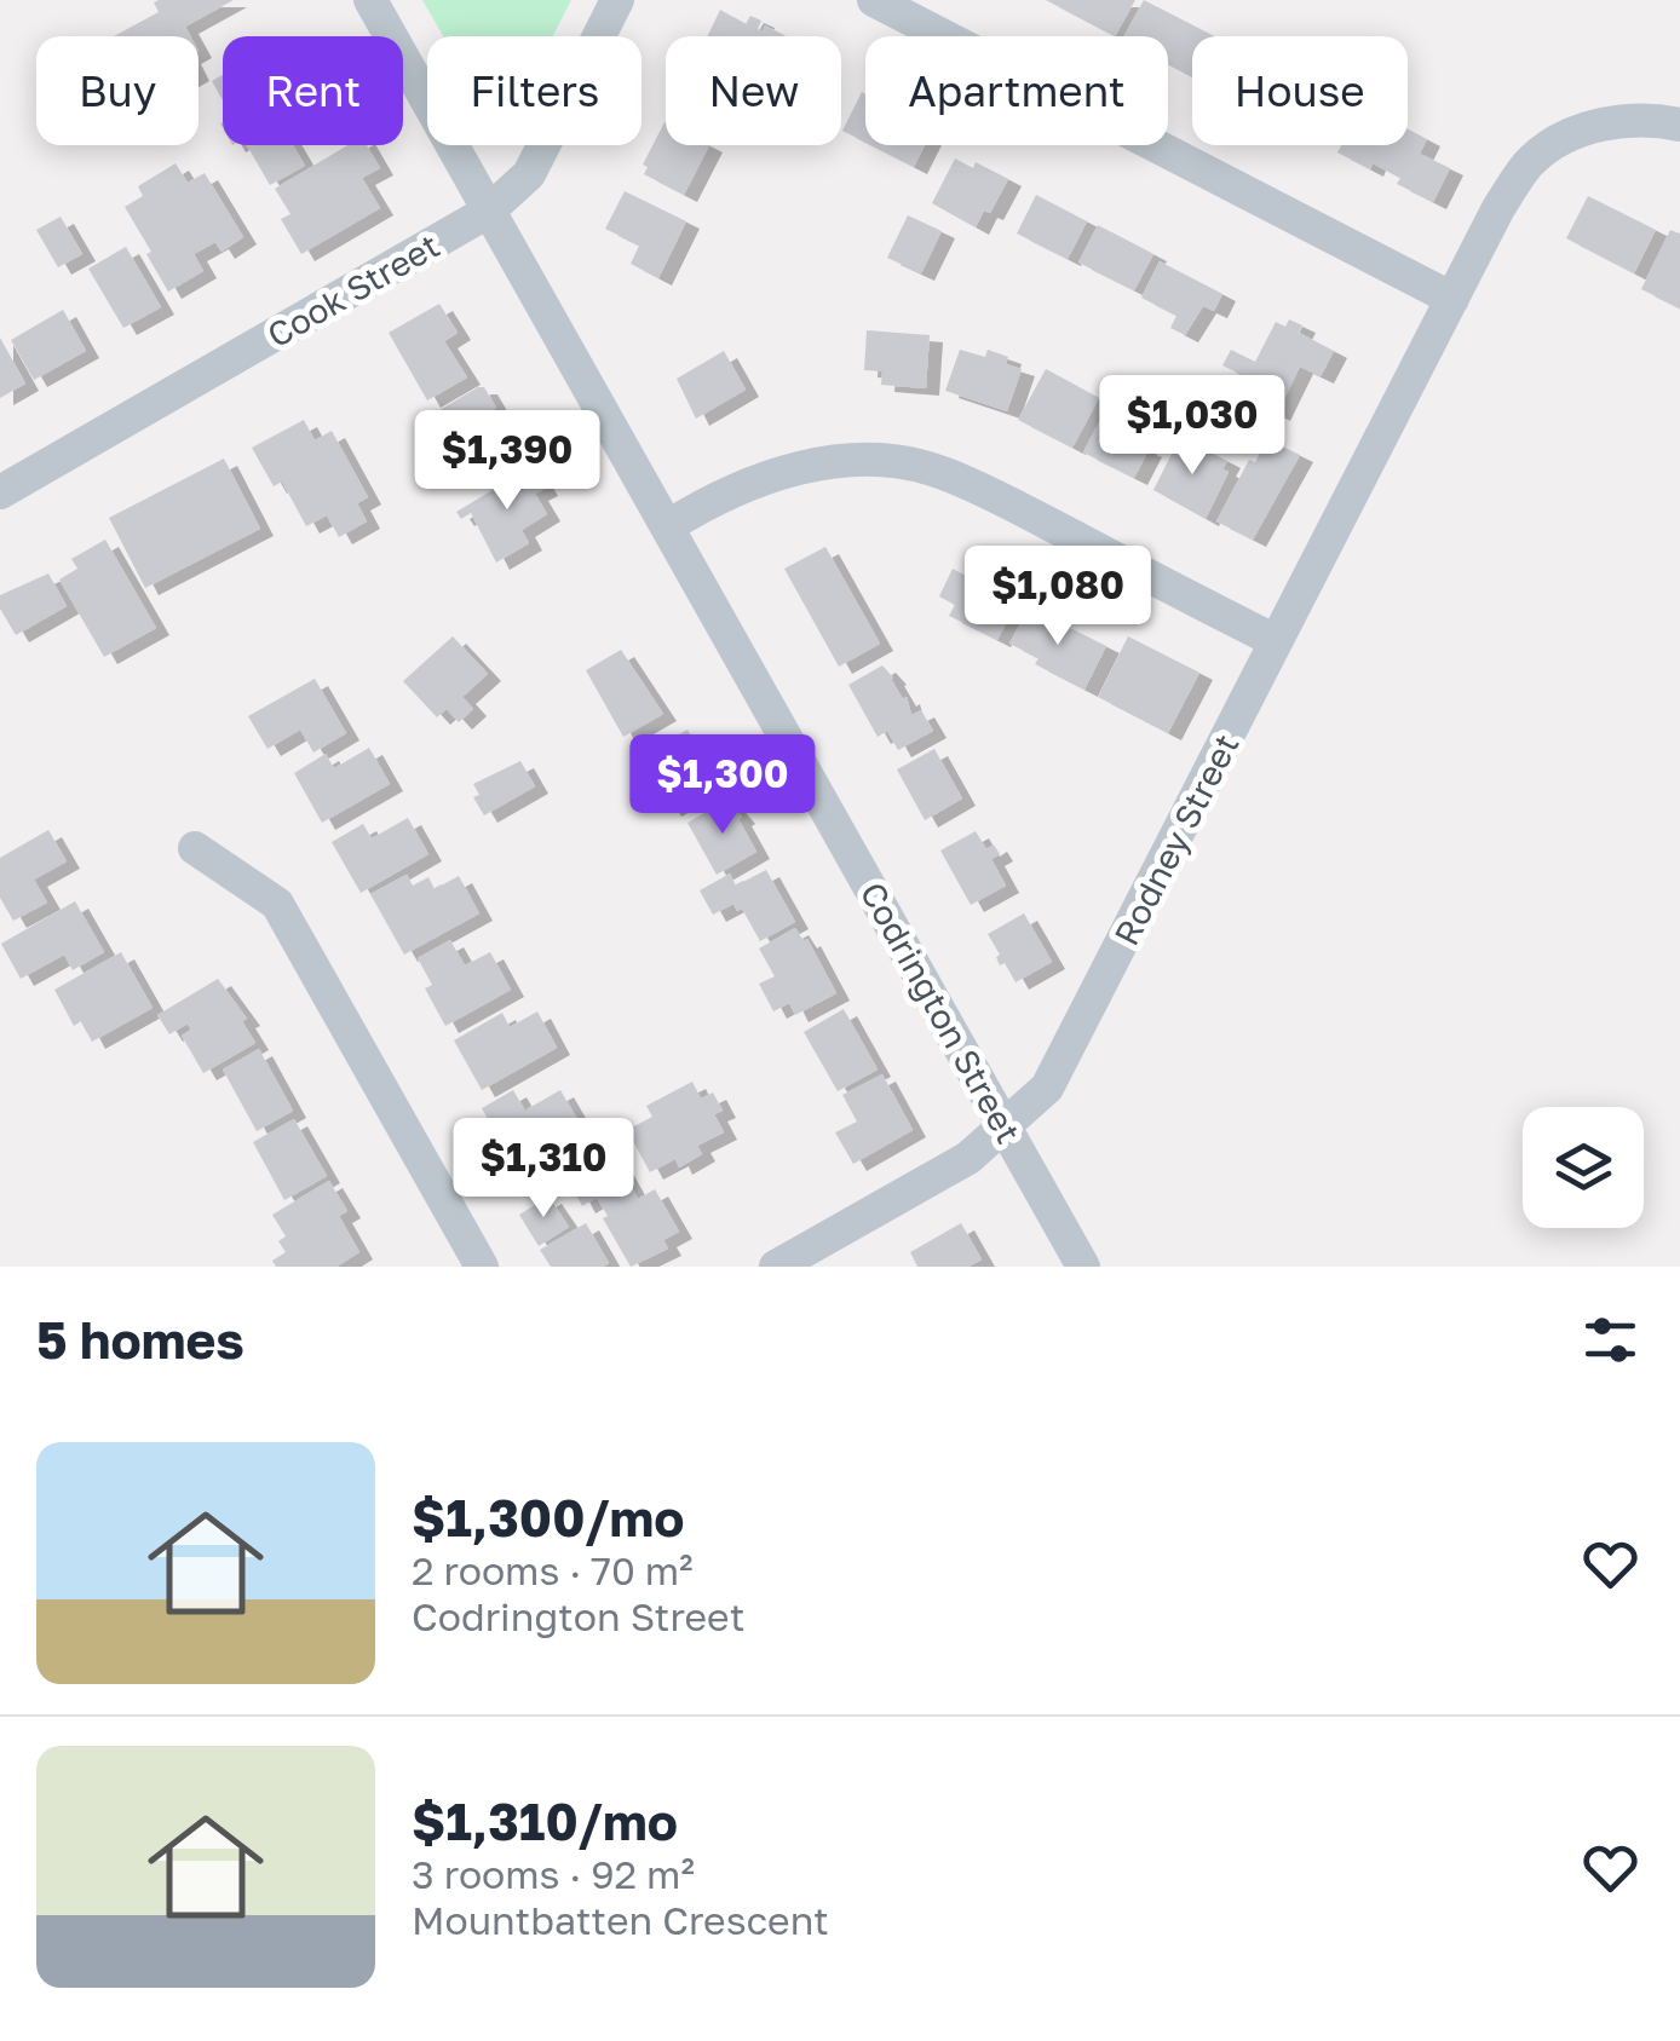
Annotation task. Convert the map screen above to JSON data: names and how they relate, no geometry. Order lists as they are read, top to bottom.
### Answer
{
  "streets": {
    "street": ["Cook Street", "Rodney Street", "Codrington Street"]
  },
  "crossings": [
    ["Cook Street", "Codrington Street"],
    ["Rodney Street", "Codrington Street"]
  ],
  "page": {
    "chip": [
      "Buy",
      "Rent",
      "Filters",
      "New",
      "Apartment",
      "House"
    ],
    "price": [
      "$1,030",
      "$1,390",
      "$1,080",
      "$1,300",
      "$1,310"
    ],
    "heading": "5 homes",
    "list": [
      {
        "name": "$1,300/mo",
        "note": "2 rooms · 70 m² · Codrington Street"
      },
      {
        "name": "$1,310/mo",
        "note": "3 rooms · 92 m² · Mountbatten Crescent"
      }
    ]
  }
}
